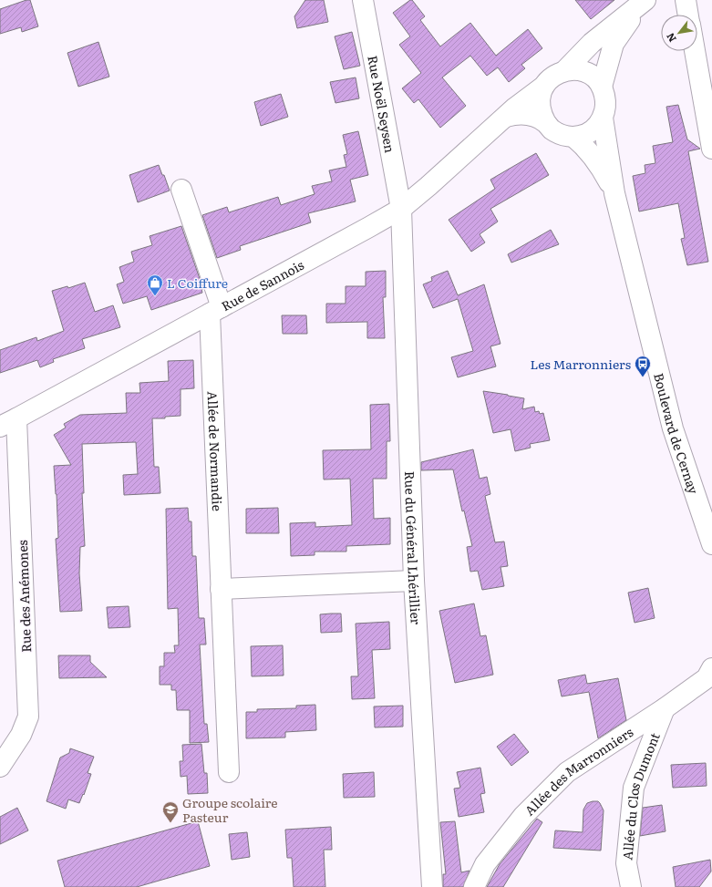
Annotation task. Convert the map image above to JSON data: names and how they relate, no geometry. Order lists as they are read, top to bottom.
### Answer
{
  "streets": {
    "street": [
      "Rue Noël Seysen",
      "Rue de Sannois",
      "Boulevard de Cernay",
      "Allée de Normandie",
      "Rue du Général Lhérillier",
      "Rue des Anémones",
      "Allée des Marronniers",
      "Allée du Clos Dumont"
    ]
  },
  "crossings": [
    ["Rue Noël Seysen", "Rue de Sannois"],
    ["Rue Noël Seysen", "Rue du Général Lhérillier"],
    ["Rue de Sannois", "Boulevard de Cernay"],
    ["Rue de Sannois", "Allée de Normandie"],
    ["Rue de Sannois", "Rue du Général Lhérillier"],
    ["Rue de Sannois", "Rue des Anémones"],
    ["Allée des Marronniers", "Allée du Clos Dumont"]
  ],
  "places": {
    "shop": ["L Coiffure"],
    "bus stop": ["Les Marronniers"],
    "school or university": ["Groupe scolaire Pasteur"]
  },
  "north": "bottom left"
}
